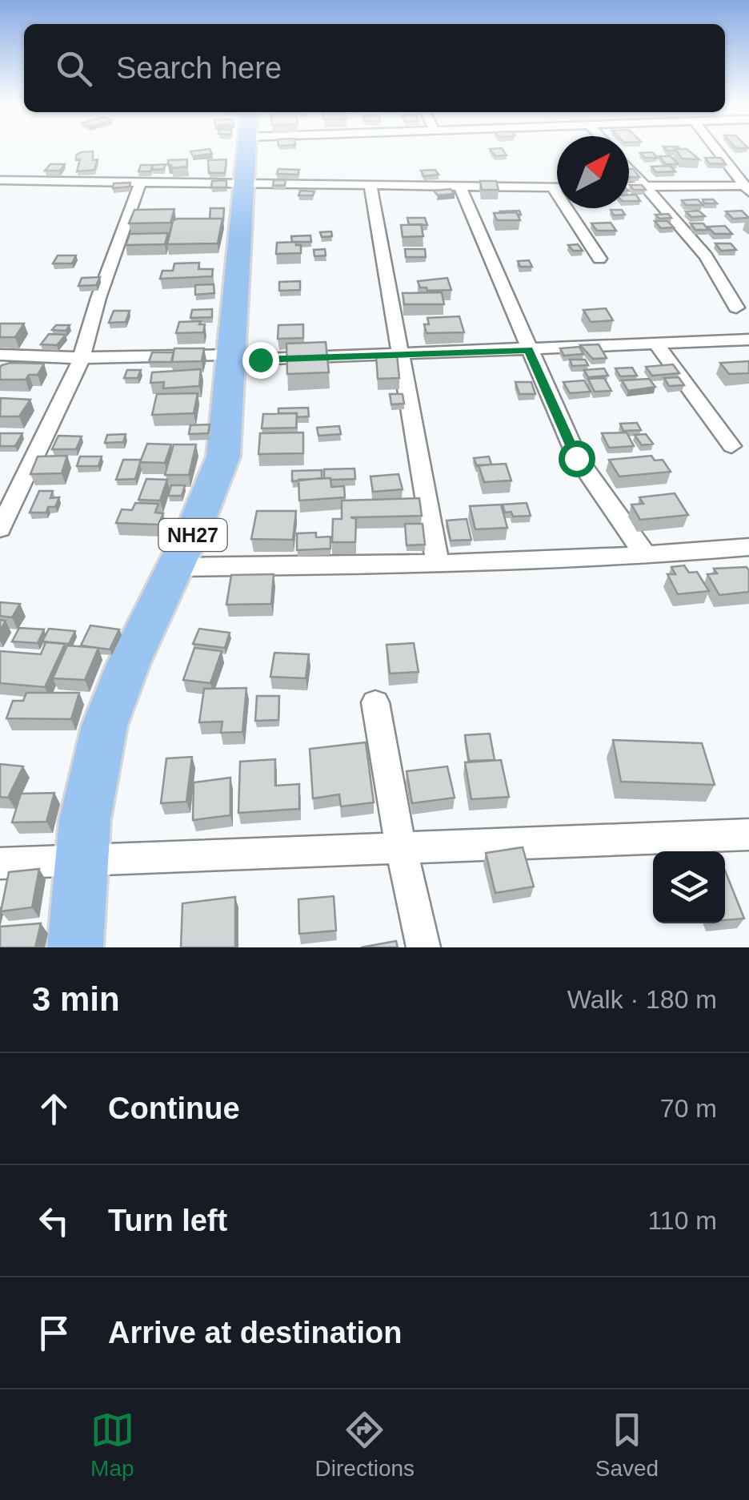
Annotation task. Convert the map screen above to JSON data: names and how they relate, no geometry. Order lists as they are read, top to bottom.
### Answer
{
  "streets": {
    "highway": ["NH27"]
  },
  "north": "top right",
  "page": {
    "search": "Search here",
    "heading": ["3 min", "Walk · 180 m"],
    "list": [
      ["Continue", "70 m"],
      ["Turn left", "110 m"],
      "Arrive at destination"
    ],
    "nav": ["Map", "Directions", "Saved"]
  }
}
